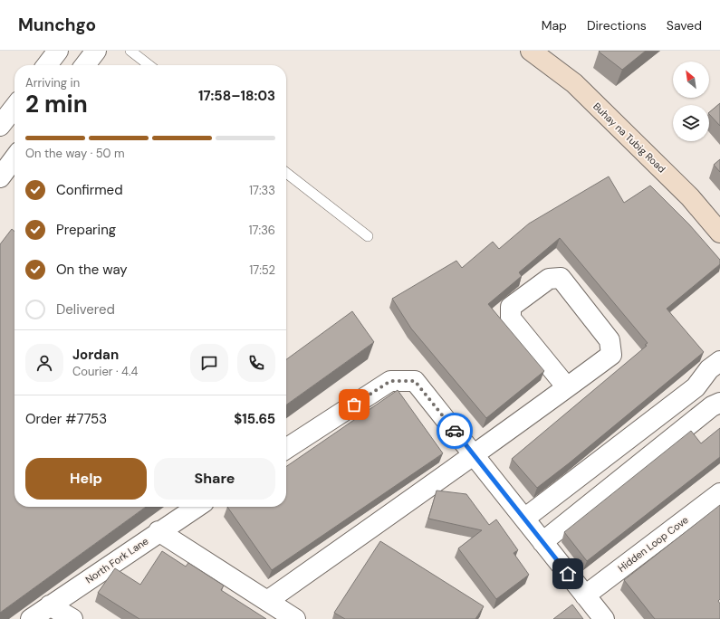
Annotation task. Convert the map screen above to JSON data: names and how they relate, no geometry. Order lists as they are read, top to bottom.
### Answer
{
  "streets": {
    "main road": ["Buhay na Tubig Road"],
    "street": ["Hidden Loop Cove", "North Fork Lane"]
  },
  "north": "top left",
  "page": {
    "header": "Munchgo",
    "nav": ["Map", "Directions", "Saved"],
    "heading": ["2 min", "Arriving in", "17:58–18:03"],
    "panel": [
      "Jordan",
      "Courier · 4.4",
      "Order #7753",
      "$15.65"
    ],
    "bar": "On the way · 50 m",
    "list": [
      ["Confirmed", "17:33"],
      ["Preparing", "17:36"],
      ["On the way", "17:52"],
      "Delivered"
    ],
    "buttons": ["Help", "Share"]
  }
}
